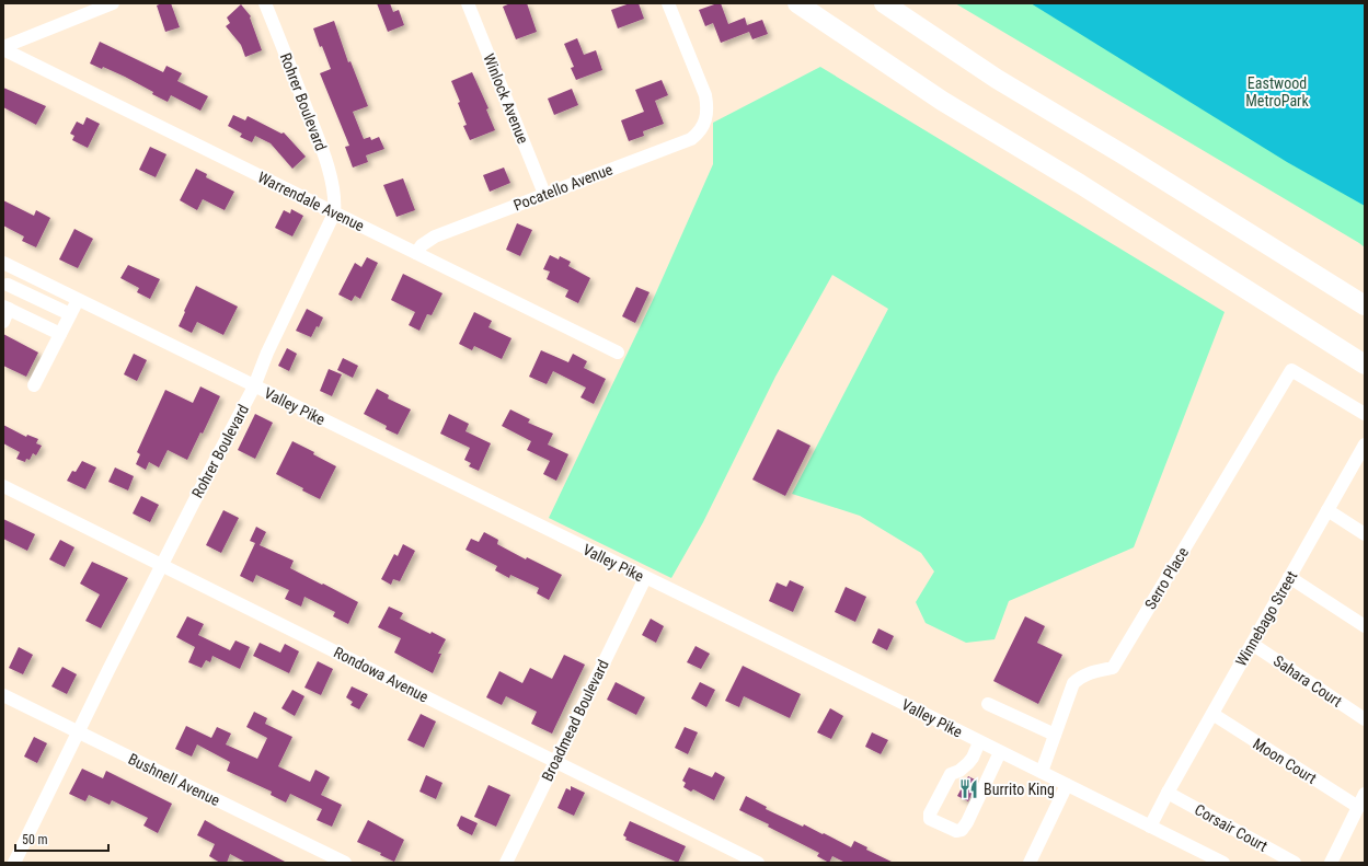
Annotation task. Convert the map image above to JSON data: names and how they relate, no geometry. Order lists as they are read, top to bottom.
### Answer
{
  "streets": {
    "street": [
      "Winlock Avenue",
      "Rohrer Boulevard",
      "Pocatello Avenue",
      "Warrendale Avenue",
      "Valley Pike",
      "Serro Place",
      "Winnebago Street",
      "Rondowa Avenue",
      "Sahara Court",
      "Broadmead Boulevard",
      "Moon Court",
      "Bushnell Avenue",
      "Corsair Court"
    ]
  },
  "crossings": [
    ["Winlock Avenue", "Pocatello Avenue"],
    ["Rohrer Boulevard", "Warrendale Avenue"],
    ["Rohrer Boulevard", "Valley Pike"],
    ["Rohrer Boulevard", "Rondowa Avenue"],
    ["Rohrer Boulevard", "Bushnell Avenue"],
    ["Pocatello Avenue", "Warrendale Avenue"],
    ["Valley Pike", "Serro Place"],
    ["Valley Pike", "Winnebago Street"],
    ["Valley Pike", "Broadmead Boulevard"],
    ["Winnebago Street", "Sahara Court"],
    ["Winnebago Street", "Moon Court"],
    ["Winnebago Street", "Corsair Court"],
    ["Rondowa Avenue", "Broadmead Boulevard"]
  ],
  "parks": ["Eastwood MetroPark"],
  "places": {
    "restaurant": ["Burrito King"]
  },
  "scale_bar": "50 m"
}
